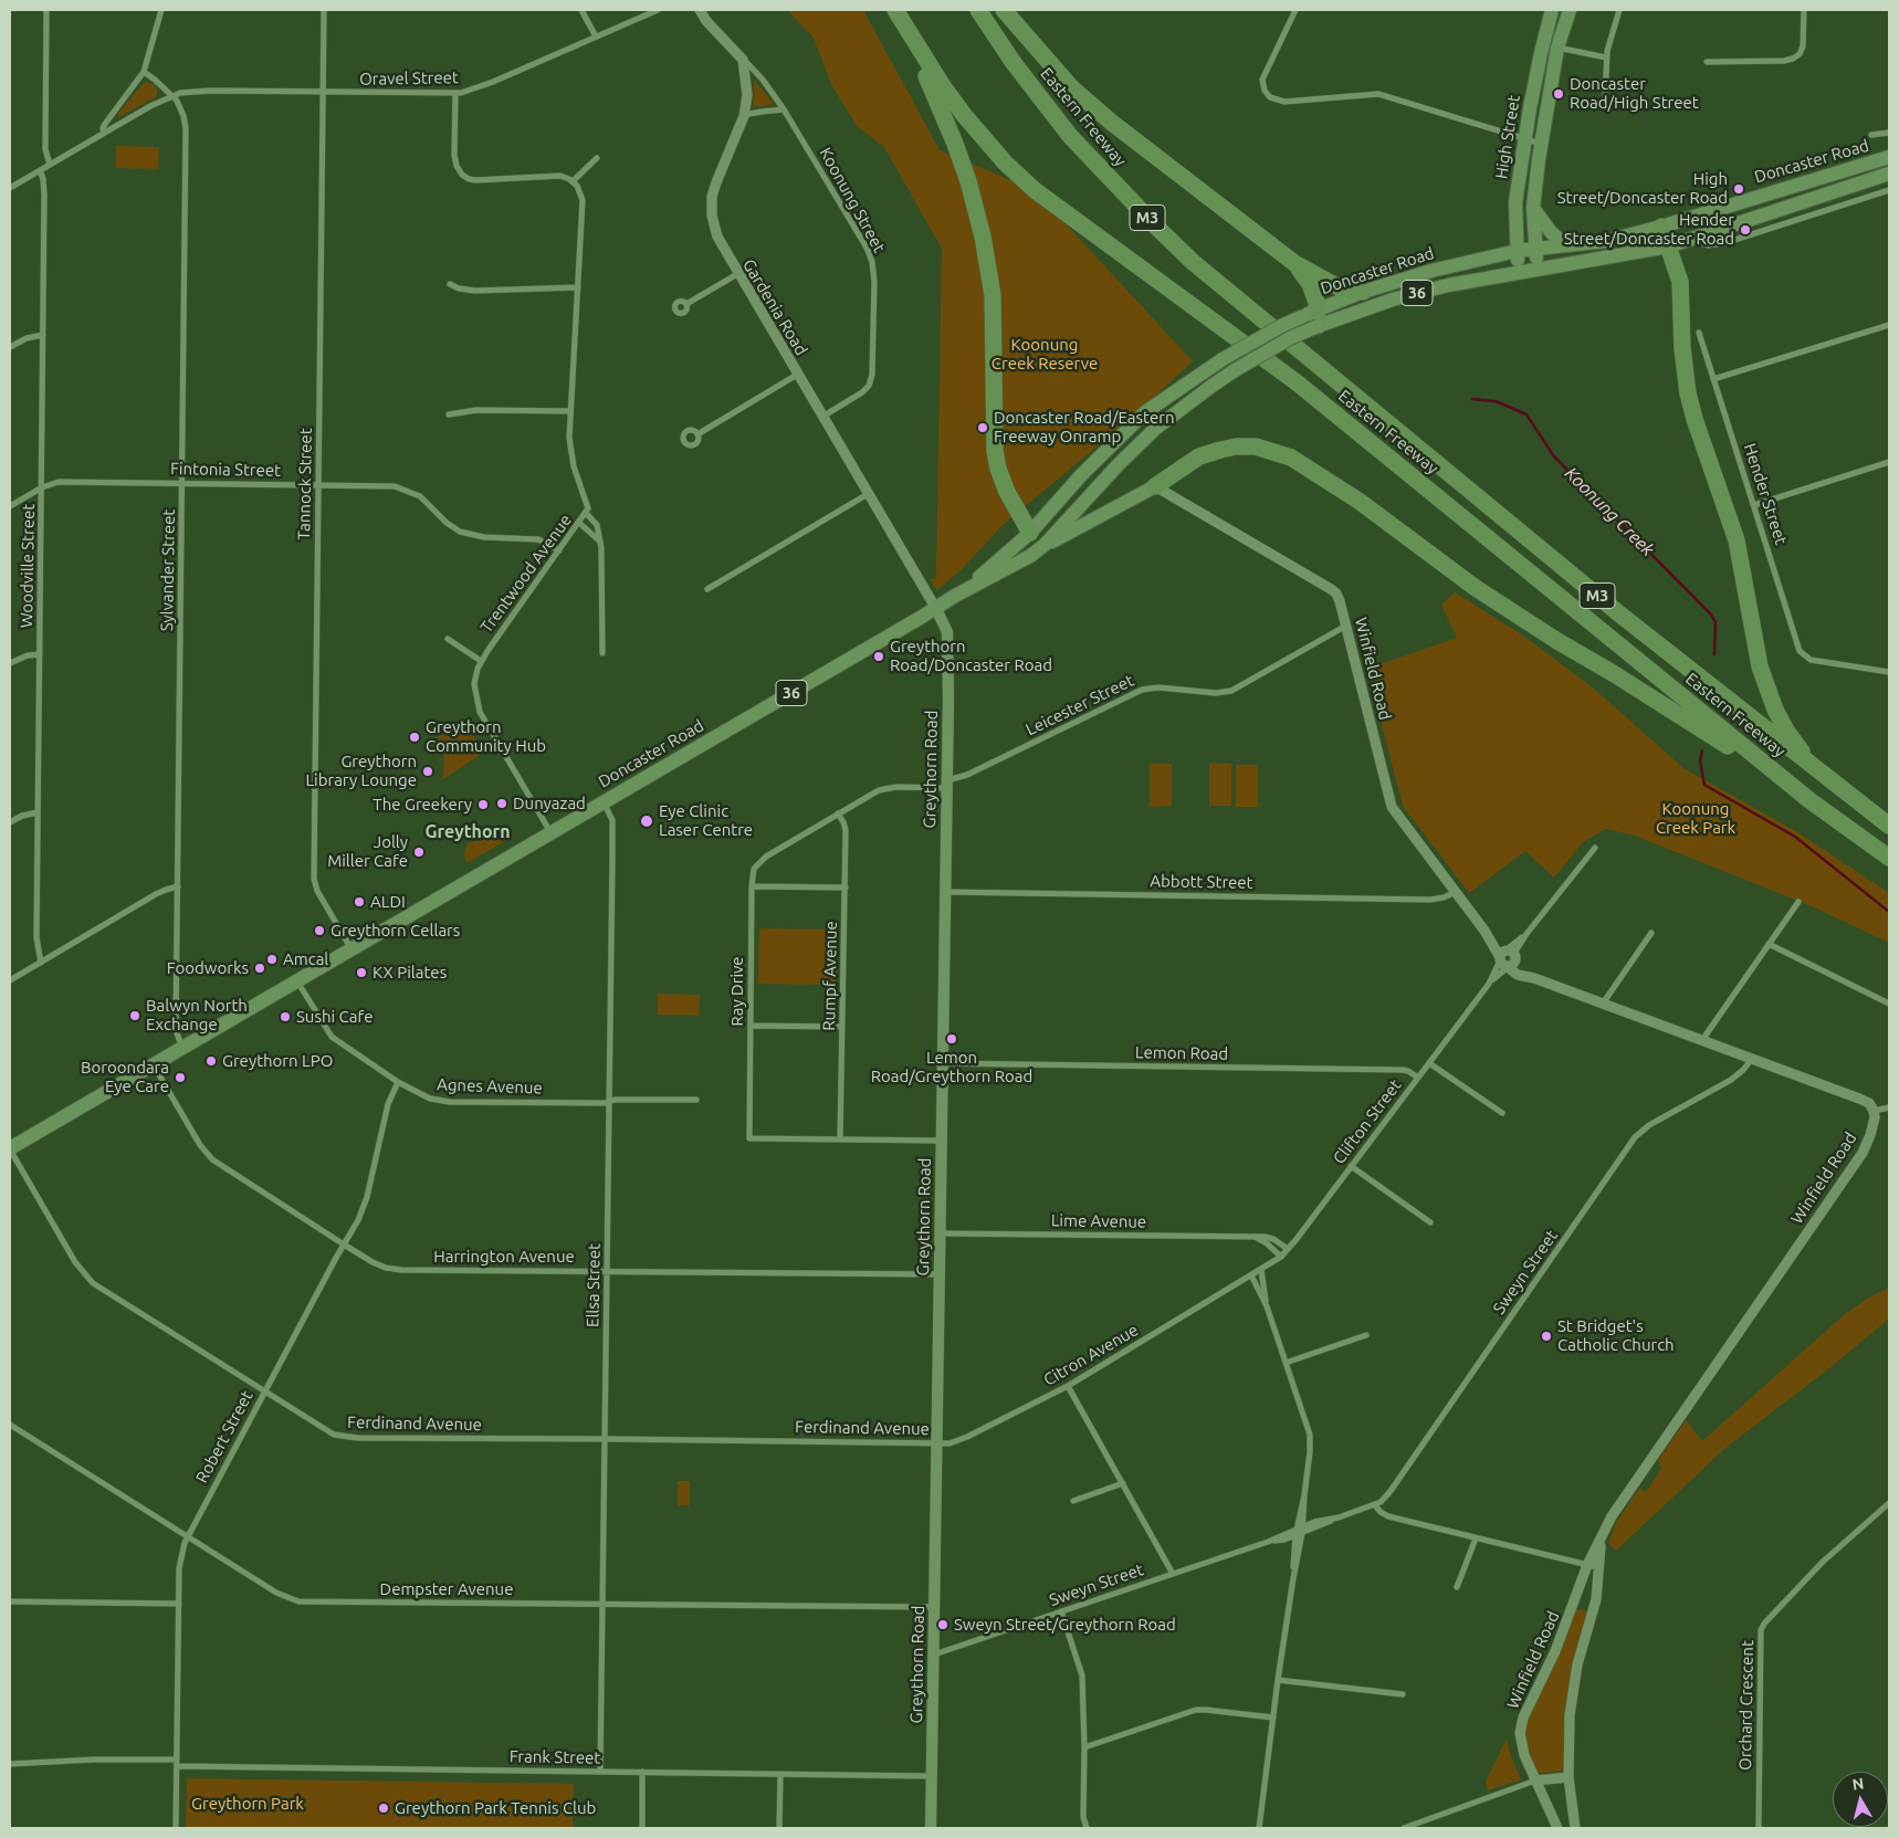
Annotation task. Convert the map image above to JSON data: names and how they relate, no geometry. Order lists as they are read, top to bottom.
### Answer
{
  "streets": {
    "highway": ["Eastern Freeway", "M3", "36"],
    "main road": ["High Street", "Doncaster Road", "Greythorn Road"],
    "street": [
      "Oravel Street",
      "Koonung Street",
      "Gardenia Road",
      "Fintonia Street",
      "Tannock Street",
      "Hender Street",
      "Woodville Street",
      "Sylvander Street",
      "Trentwood Avenue",
      "Winfield Road",
      "Leicester Street",
      "Abbott Street",
      "Rumpf Avenue",
      "Ray Drive",
      "Lemon Road",
      "Agnes Avenue",
      "Clifton Street",
      "Lime Avenue",
      "Harrington Avenue",
      "Sweyn Street",
      "Ellsa Street",
      "Citron Avenue",
      "Ferdinand Avenue",
      "Robert Street",
      "Dempster Avenue",
      "Orchard Crescent",
      "Frank Street"
    ]
  },
  "crossings": [
    ["Oravel Street", "Tannock Street"],
    ["Oravel Street", "Sylvander Street"],
    ["Eastern Freeway", "36"],
    ["High Street", "Doncaster Road"],
    ["Doncaster Road", "36"],
    ["Doncaster Road", "Gardenia Road"],
    ["Doncaster Road", "Tannock Street"],
    ["Doncaster Road", "Sylvander Street"],
    ["Doncaster Road", "Trentwood Avenue"],
    ["Doncaster Road", "Winfield Road"],
    ["Doncaster Road", "Greythorn Road"],
    ["Doncaster Road", "Agnes Avenue"],
    ["Doncaster Road", "Harrington Avenue"],
    ["Doncaster Road", "Ellsa Street"],
    ["Doncaster Road", "Ferdinand Avenue"],
    ["Koonung Street", "Gardenia Road"],
    ["36", "Winfield Road"],
    ["Gardenia Road", "Greythorn Road"],
    ["Fintonia Street", "Tannock Street"],
    ["Fintonia Street", "Woodville Street"],
    ["Fintonia Street", "Sylvander Street"],
    ["Fintonia Street", "Trentwood Avenue"],
    ["Winfield Road", "Leicester Street"],
    ["Winfield Road", "Abbott Street"],
    ["Winfield Road", "Clifton Street"],
    ["Winfield Road", "Sweyn Street"],
    ["Leicester Street", "Greythorn Road"],
    ["Leicester Street", "Ray Drive"],
    ["Greythorn Road", "Abbott Street"],
    ["Greythorn Road", "Ray Drive"],
    ["Greythorn Road", "Lemon Road"],
    ["Greythorn Road", "Lime Avenue"],
    ["Greythorn Road", "Harrington Avenue"],
    ["Greythorn Road", "Sweyn Street"],
    ["Greythorn Road", "Citron Avenue"],
    ["Greythorn Road", "Ferdinand Avenue"],
    ["Greythorn Road", "Dempster Avenue"],
    ["Greythorn Road", "Frank Street"],
    ["Rumpf Avenue", "Ray Drive"],
    ["Lemon Road", "Clifton Street"],
    ["Agnes Avenue", "Ellsa Street"],
    ["Agnes Avenue", "Robert Street"],
    ["Clifton Street", "Lime Avenue"],
    ["Clifton Street", "Citron Avenue"],
    ["Harrington Avenue", "Ellsa Street"],
    ["Harrington Avenue", "Robert Street"],
    ["Ellsa Street", "Ferdinand Avenue"],
    ["Ellsa Street", "Dempster Avenue"],
    ["Ellsa Street", "Frank Street"],
    ["Citron Avenue", "Ferdinand Avenue"],
    ["Ferdinand Avenue", "Robert Street"],
    ["Robert Street", "Dempster Avenue"],
    ["Robert Street", "Frank Street"]
  ],
  "districts": ["Greythorn"],
  "water": ["Koonung Creek"],
  "parks": ["Koonung Creek Reserve", "Koonung Creek Park", "Greythorn Park"],
  "places": [
    "Doncaster Road/High Street",
    "High Street/Doncaster Road",
    "Hender Street/Doncaster Road",
    "Doncaster Road/Eastern Freeway Onramp",
    "Greythorn Road/Doncaster Road",
    "Greythorn Community Hub",
    "Greythorn Library Lounge",
    "Dunyazad",
    "The Greekery",
    "Eye Clinic Laser Centre",
    "Jolly Miller Cafe",
    "ALDI",
    "Greythorn Cellars",
    "Amcal",
    "Foodworks",
    "KX Pilates",
    "Balwyn North Exchange",
    "Sushi Cafe",
    "Lemon Road/Greythorn Road",
    "Greythorn LPO",
    "Boroondara Eye Care",
    "St Bridget's Catholic Church",
    "Sweyn Street/Greythorn Road",
    "Greythorn Park Tennis Club"
  ],
  "north": "top"
}
